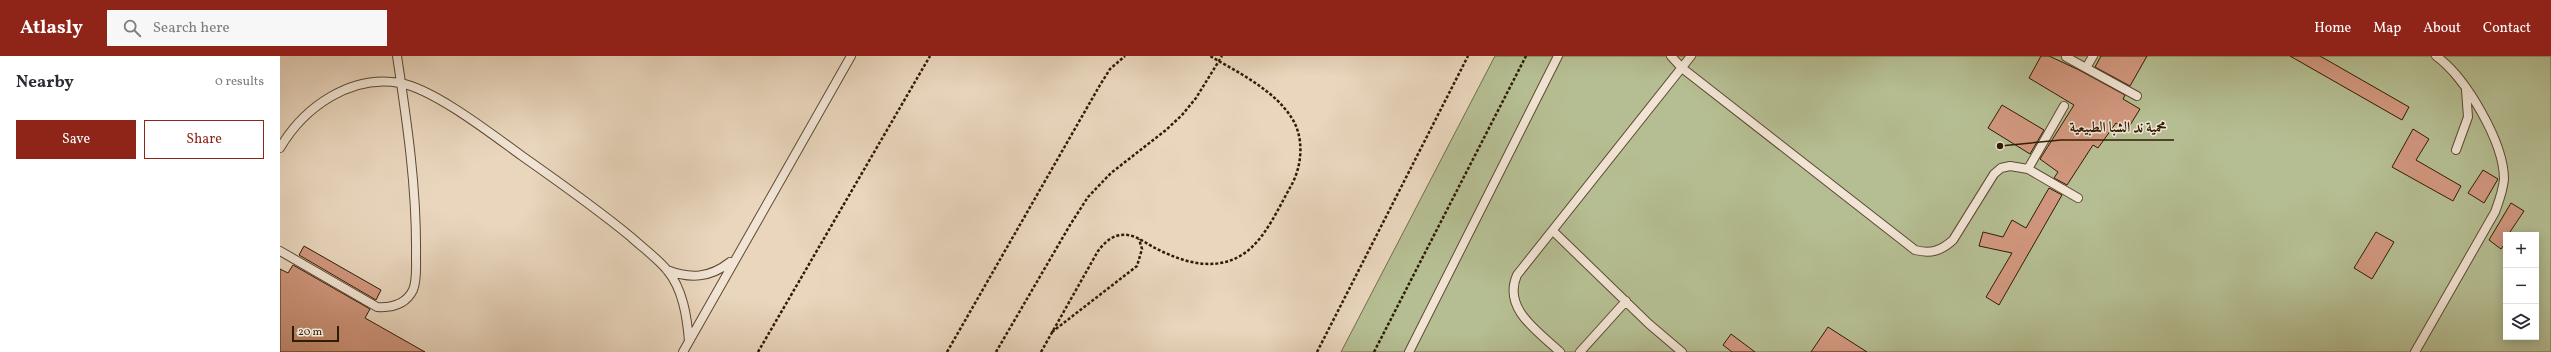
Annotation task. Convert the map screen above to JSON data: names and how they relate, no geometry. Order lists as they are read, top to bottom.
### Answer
{
  "places": ["محمية ند الشبا الطبيعية"],
  "scale_bar": "20 m",
  "page": {
    "header": "Atlasly",
    "search": "Search here",
    "nav": [
      "Home",
      "Map",
      "About",
      "Contact"
    ],
    "heading": ["Nearby", "0 results"],
    "buttons": ["Save", "Share"],
    "map_buttons": ["+", "−"],
    "scale": "20 m"
  }
}
